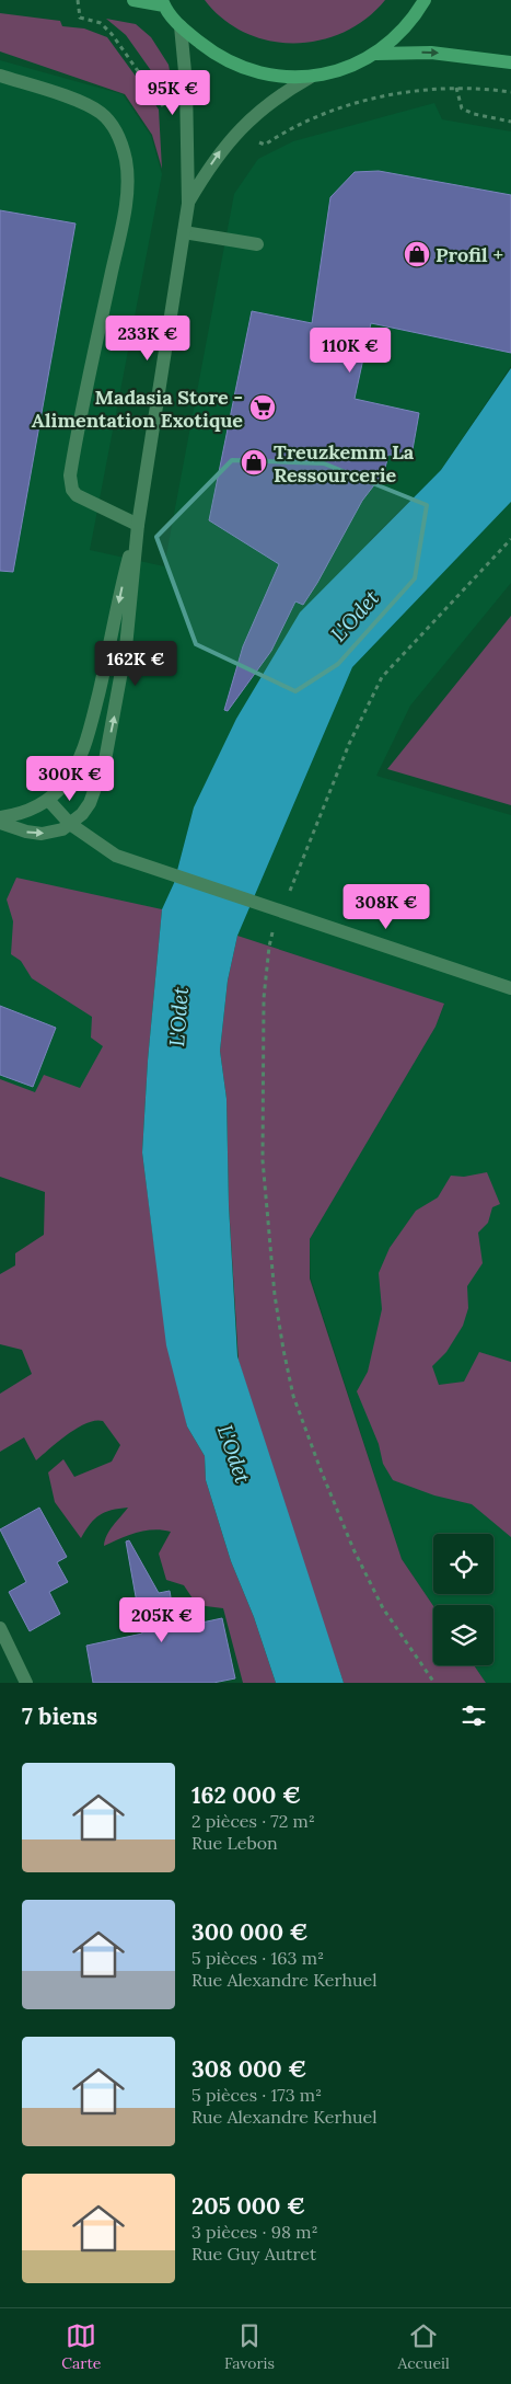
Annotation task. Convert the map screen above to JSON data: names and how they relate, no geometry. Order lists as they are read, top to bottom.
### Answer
{
  "water": ["L'Odet"],
  "places": {
    "shop": ["Profil +", "Treuzkemm La Ressourcerie"],
    "supermarket": ["Madasia Store - Alimentation Exotique"]
  },
  "page": {
    "price": [
      "95K €",
      "233K €",
      "110K €",
      "162K €",
      "300K €",
      "308K €",
      "205K €"
    ],
    "heading": "7 biens",
    "list": [
      {
        "name": "162 000 €",
        "note": "2 pièces · 72 m² · Rue Lebon"
      },
      {
        "name": "300 000 €",
        "note": "5 pièces · 163 m² · Rue Alexandre Kerhuel"
      },
      {
        "name": "308 000 €",
        "note": "5 pièces · 173 m² · Rue Alexandre Kerhuel"
      },
      {
        "name": "205 000 €",
        "note": "3 pièces · 98 m² · Rue Guy Autret"
      }
    ],
    "tabs": ["Carte", "Favoris", "Accueil"]
  }
}
